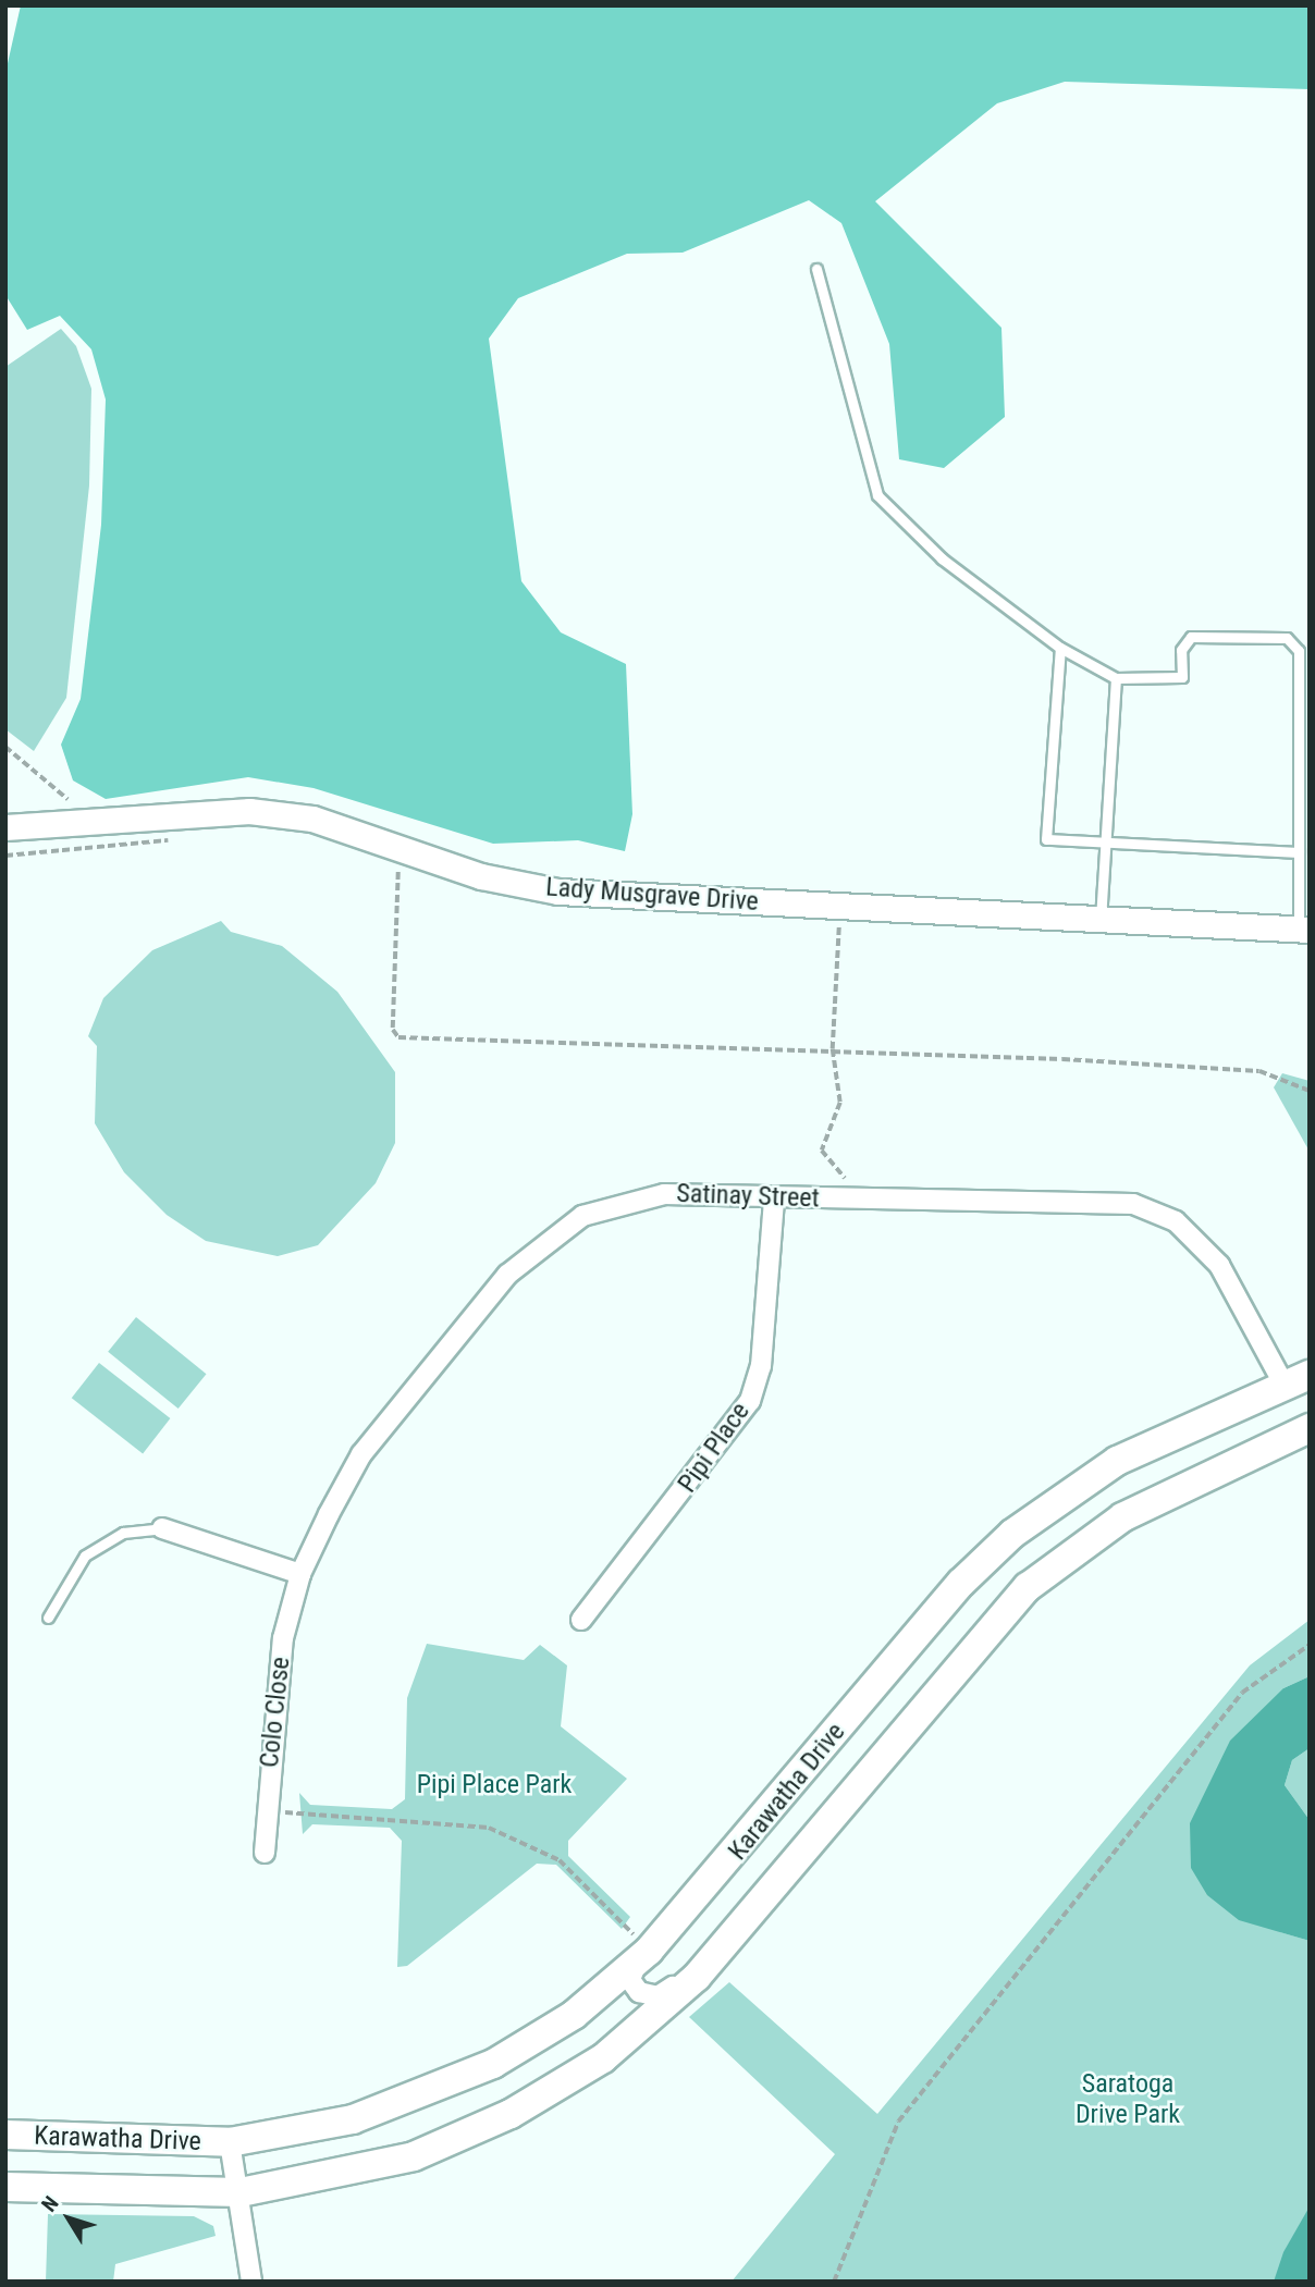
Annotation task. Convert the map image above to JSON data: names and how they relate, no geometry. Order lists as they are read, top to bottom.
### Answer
{
  "streets": {
    "main road": ["Karawatha Drive"],
    "street": [
      "Lady Musgrave Drive",
      "Satinay Street",
      "Pipi Place",
      "Colo Close"
    ]
  },
  "crossings": [
    ["Satinay Street", "Pipi Place"],
    ["Satinay Street", "Colo Close"],
    ["Satinay Street", "Karawatha Drive"]
  ],
  "parks": ["Pipi Place Park", "Saratoga Drive Park"],
  "north": "top left"
}
